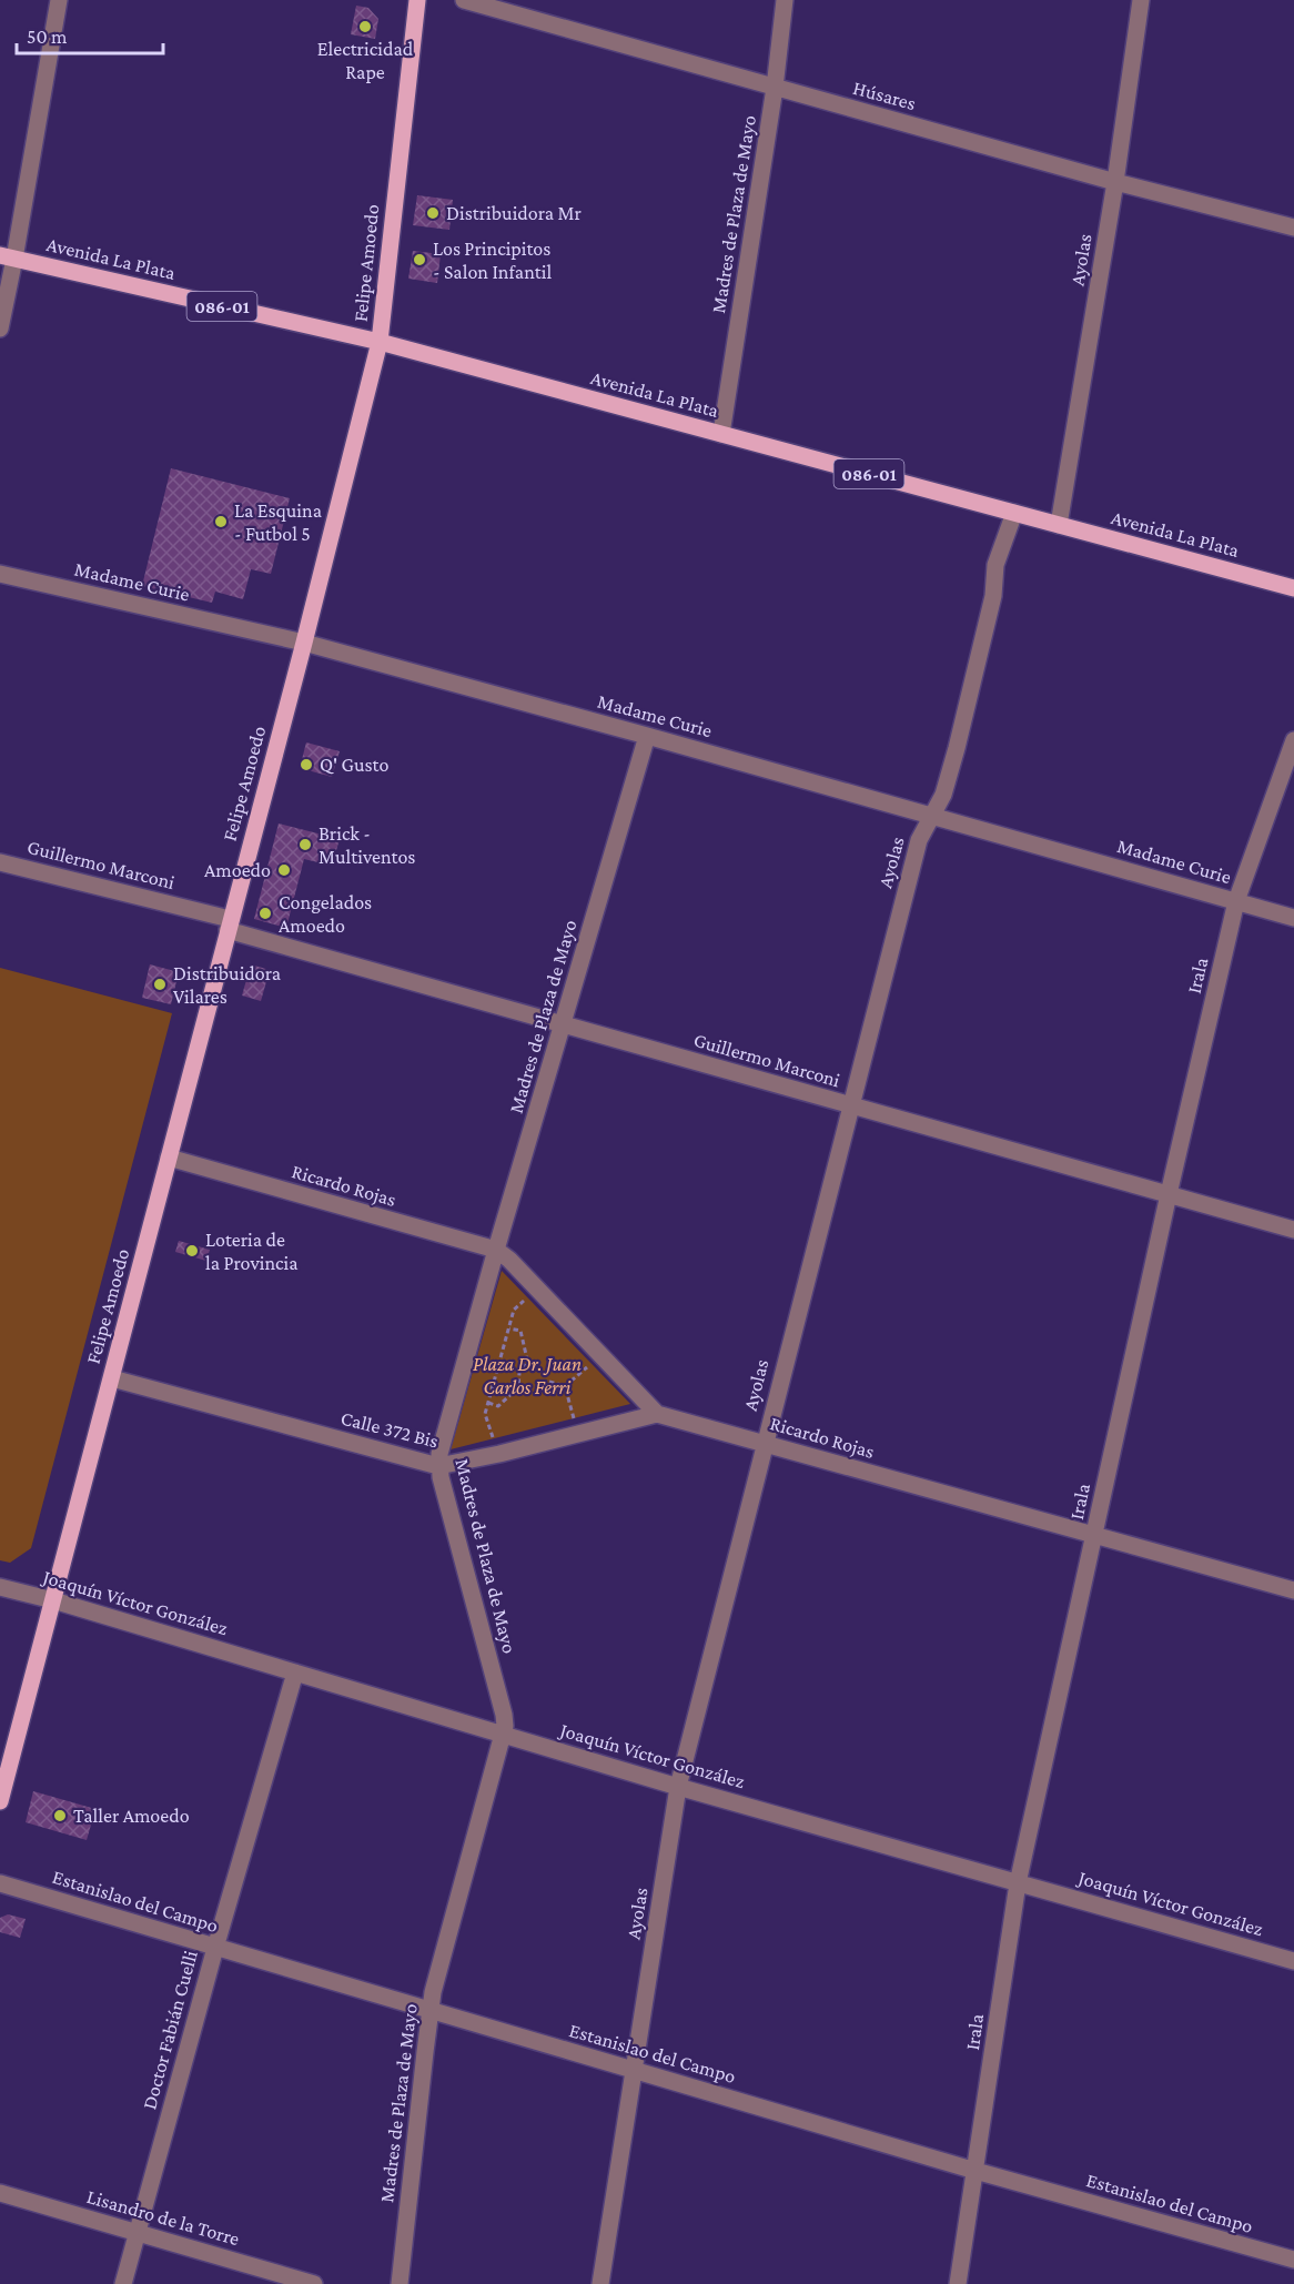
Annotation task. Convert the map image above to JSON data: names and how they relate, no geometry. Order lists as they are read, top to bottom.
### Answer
{
  "streets": {
    "main road": ["Avenida La Plata", "Felipe Amoedo", "086-01"],
    "street": [
      "Húsares",
      "Madres de Plaza de Mayo",
      "Ayolas",
      "Madame Curie",
      "Guillermo Marconi",
      "Irala",
      "Ricardo Rojas",
      "Calle 372 Bis",
      "Joaquín Víctor González",
      "Estanislao del Campo",
      "Doctor Fabián Cuelli",
      "Lisandro de la Torre"
    ]
  },
  "crossings": [
    ["Húsares", "Madres de Plaza de Mayo"],
    ["Húsares", "Ayolas"],
    ["Madres de Plaza de Mayo", "Avenida La Plata"],
    ["Madres de Plaza de Mayo", "Madame Curie"],
    ["Madres de Plaza de Mayo", "Guillermo Marconi"],
    ["Madres de Plaza de Mayo", "Ricardo Rojas"],
    ["Madres de Plaza de Mayo", "Calle 372 Bis"],
    ["Madres de Plaza de Mayo", "Joaquín Víctor González"],
    ["Madres de Plaza de Mayo", "Estanislao del Campo"],
    ["Avenida La Plata", "Ayolas"],
    ["Avenida La Plata", "Felipe Amoedo"],
    ["Ayolas", "Madame Curie"],
    ["Ayolas", "Guillermo Marconi"],
    ["Ayolas", "Ricardo Rojas"],
    ["Ayolas", "Joaquín Víctor González"],
    ["Ayolas", "Estanislao del Campo"],
    ["Felipe Amoedo", "Madame Curie"],
    ["Felipe Amoedo", "Guillermo Marconi"],
    ["Felipe Amoedo", "Ricardo Rojas"],
    ["Felipe Amoedo", "Calle 372 Bis"],
    ["Felipe Amoedo", "Joaquín Víctor González"],
    ["Madame Curie", "Irala"],
    ["Guillermo Marconi", "Irala"],
    ["Irala", "Ricardo Rojas"],
    ["Irala", "Joaquín Víctor González"],
    ["Irala", "Estanislao del Campo"],
    ["Ricardo Rojas", "Calle 372 Bis"],
    ["Joaquín Víctor González", "Doctor Fabián Cuelli"],
    ["Estanislao del Campo", "Doctor Fabián Cuelli"],
    ["Doctor Fabián Cuelli", "Lisandro de la Torre"]
  ],
  "parks": ["Plaza Dr. Juan Carlos Ferri"],
  "places": [
    "Electricidad Rape",
    "Distribuidora Mr",
    "Los Principitos - Salon Infantil",
    "La Esquina - Futbol 5",
    "Q' Gusto",
    "Brick - Multiventos",
    "Amoedo",
    "Congelados Amoedo",
    "Distribuidora Vilares",
    "Loteria de la Provincia",
    "Taller Amoedo"
  ],
  "scale_bar": "50 m"
}
